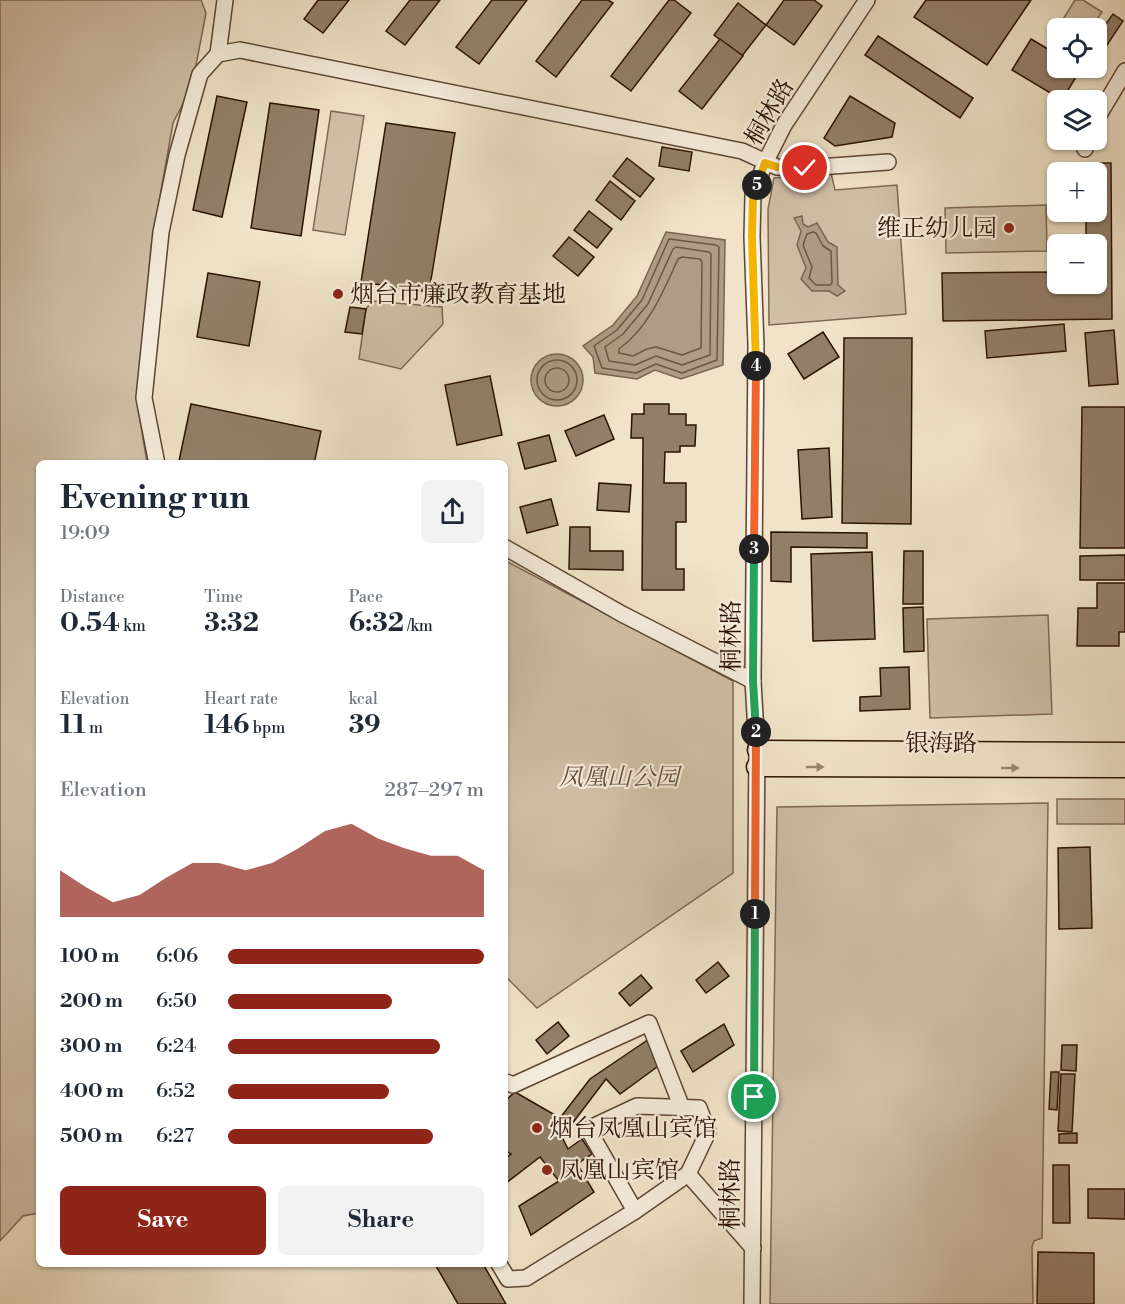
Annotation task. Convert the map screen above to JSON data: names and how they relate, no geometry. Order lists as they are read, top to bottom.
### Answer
{
  "streets": {
    "main road": ["银海路"],
    "street": ["桐林路"]
  },
  "crossings": [
    ["桐林路", "银海路"]
  ],
  "parks": ["凤凰山公园"],
  "places": [
    "维正幼儿园",
    "烟台市廉政教育基地",
    "烟台凤凰山宾馆",
    "凤凰山宾馆"
  ],
  "page": {
    "map_buttons": ["+", "−"],
    "pins": [
      "5",
      "4",
      "3",
      "2",
      "1"
    ],
    "heading": ["Evening run", "19:09"],
    "stats": [
      ["Distance", "0.54 km"],
      ["Time", "3:32"],
      ["Pace", "6:32 /km"],
      ["Elevation", "11 m"],
      ["Heart rate", "146 bpm"],
      ["kcal", "39"]
    ],
    "chart": ["Elevation", "287–297 m"],
    "list": [
      {
        "name": "100 m",
        "note": "6:06"
      },
      {
        "name": "200 m",
        "note": "6:50"
      },
      {
        "name": "300 m",
        "note": "6:24"
      },
      {
        "name": "400 m",
        "note": "6:52"
      },
      {
        "name": "500 m",
        "note": "6:27"
      }
    ],
    "buttons": ["Save", "Share"]
  }
}
